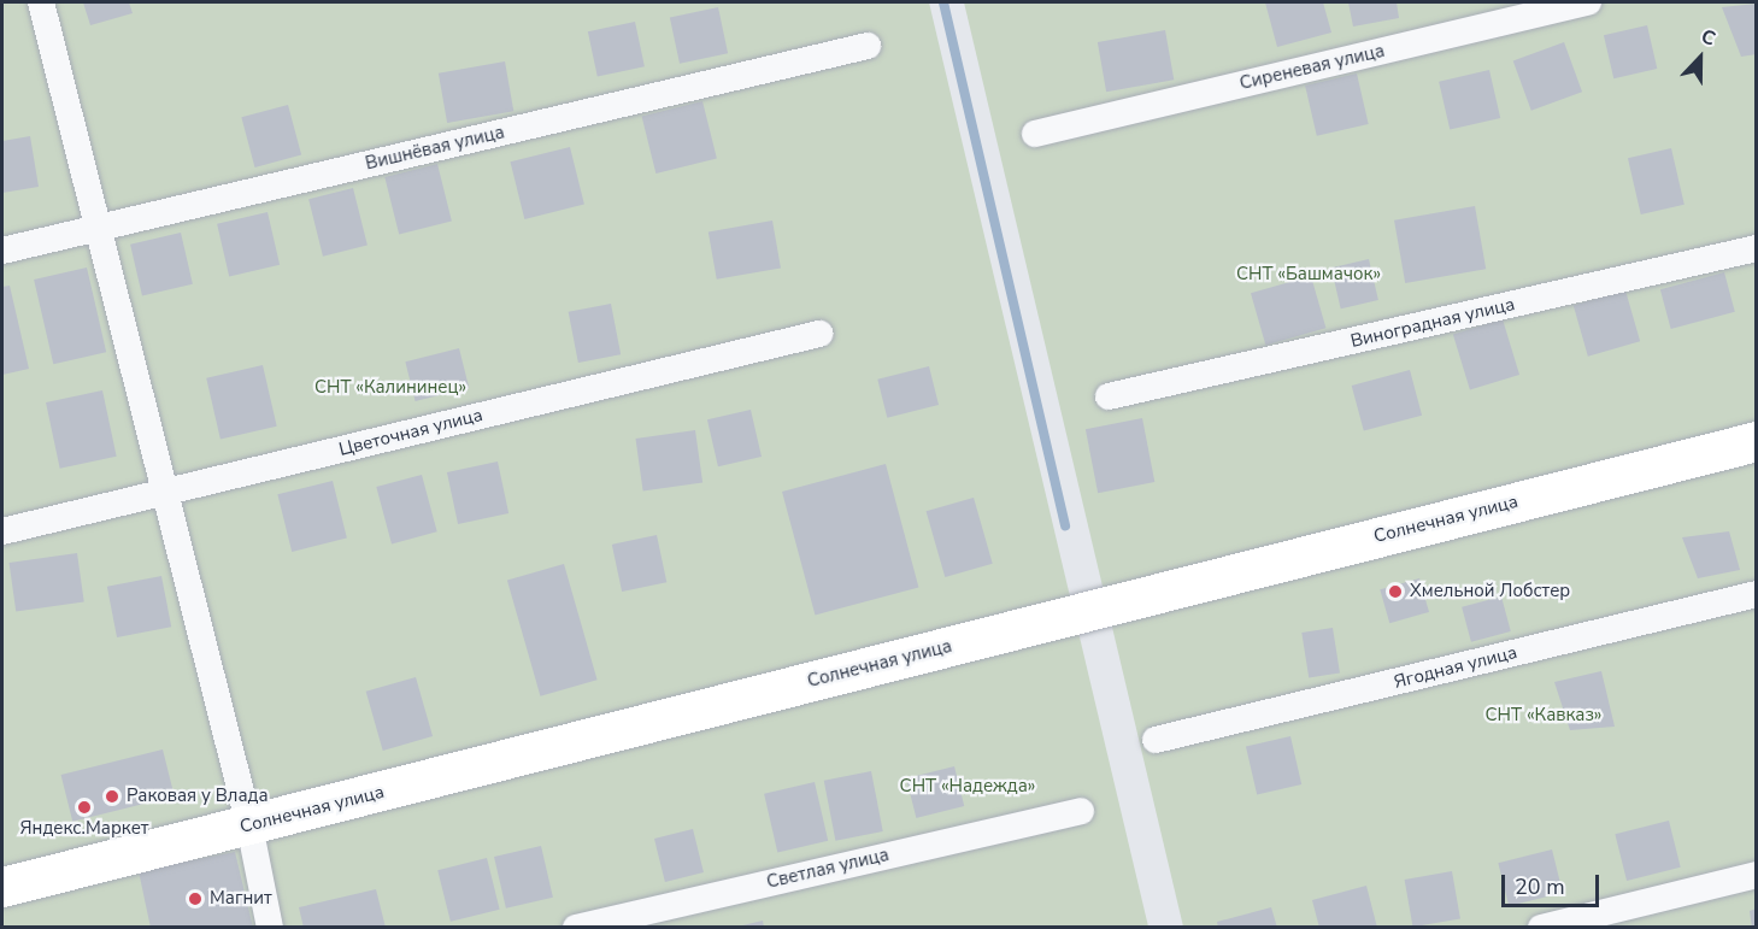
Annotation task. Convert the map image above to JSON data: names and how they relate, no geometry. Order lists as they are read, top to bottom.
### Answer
{
  "streets": {
    "street": [
      "Сиреневая улица",
      "Вишнёвая улица",
      "Виноградная улица",
      "Цветочная улица",
      "Солнечная улица",
      "Ягодная улица",
      "Светлая улица"
    ]
  },
  "parks": [
    "СНТ «Башмачок»",
    "СНТ «Калининец»",
    "СНТ «Кавказ»",
    "СНТ «Надежда»"
  ],
  "places": [
    "Хмельной Лобстер",
    "Раковая у Влада",
    "Яндекс.Маркет",
    "Магнит"
  ],
  "scale_bar": "20 m",
  "north": "top"
}
